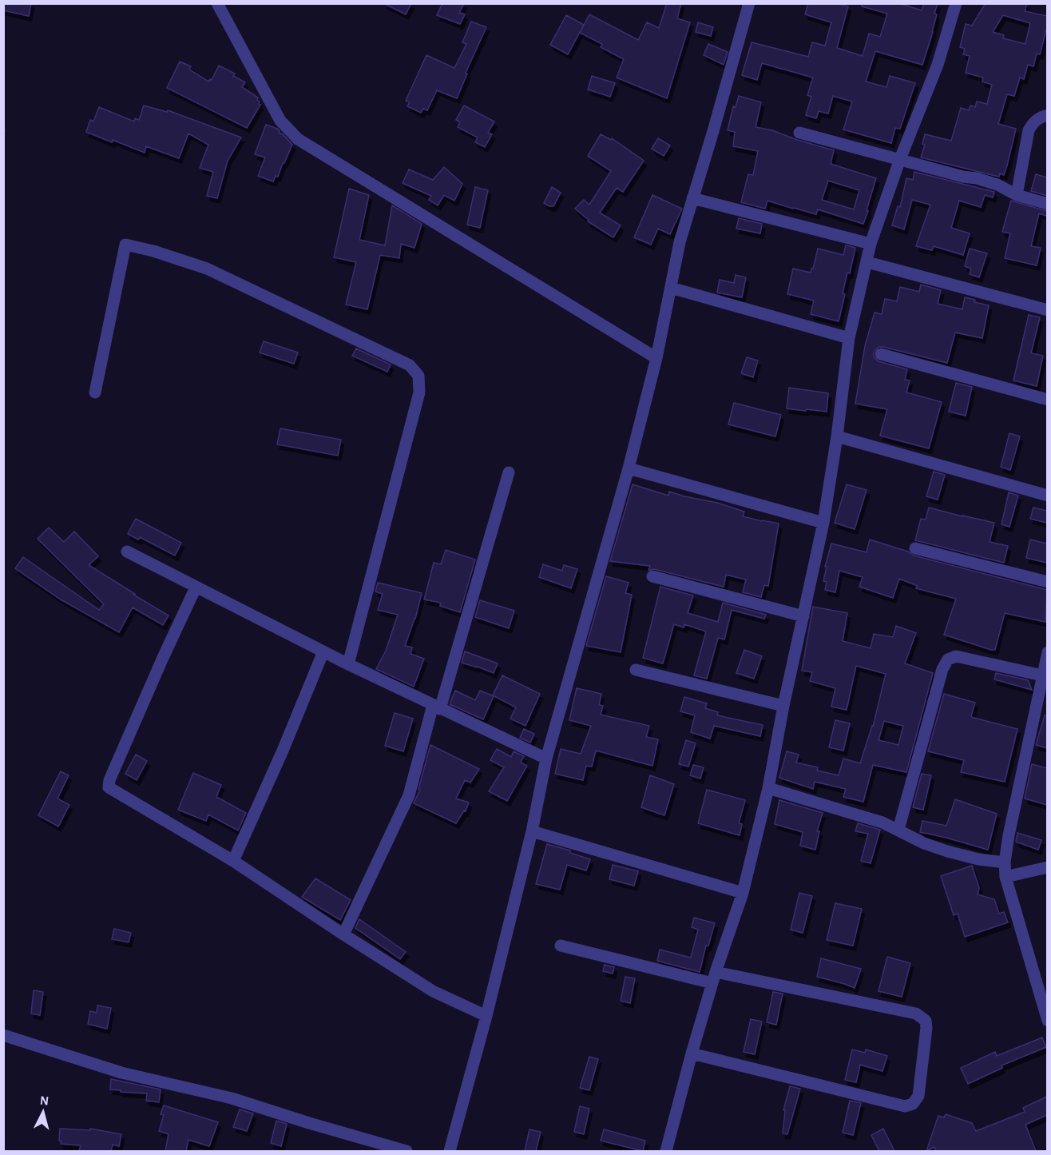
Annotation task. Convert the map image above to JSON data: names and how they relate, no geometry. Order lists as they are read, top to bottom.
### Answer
{
  "north": "top"
}
